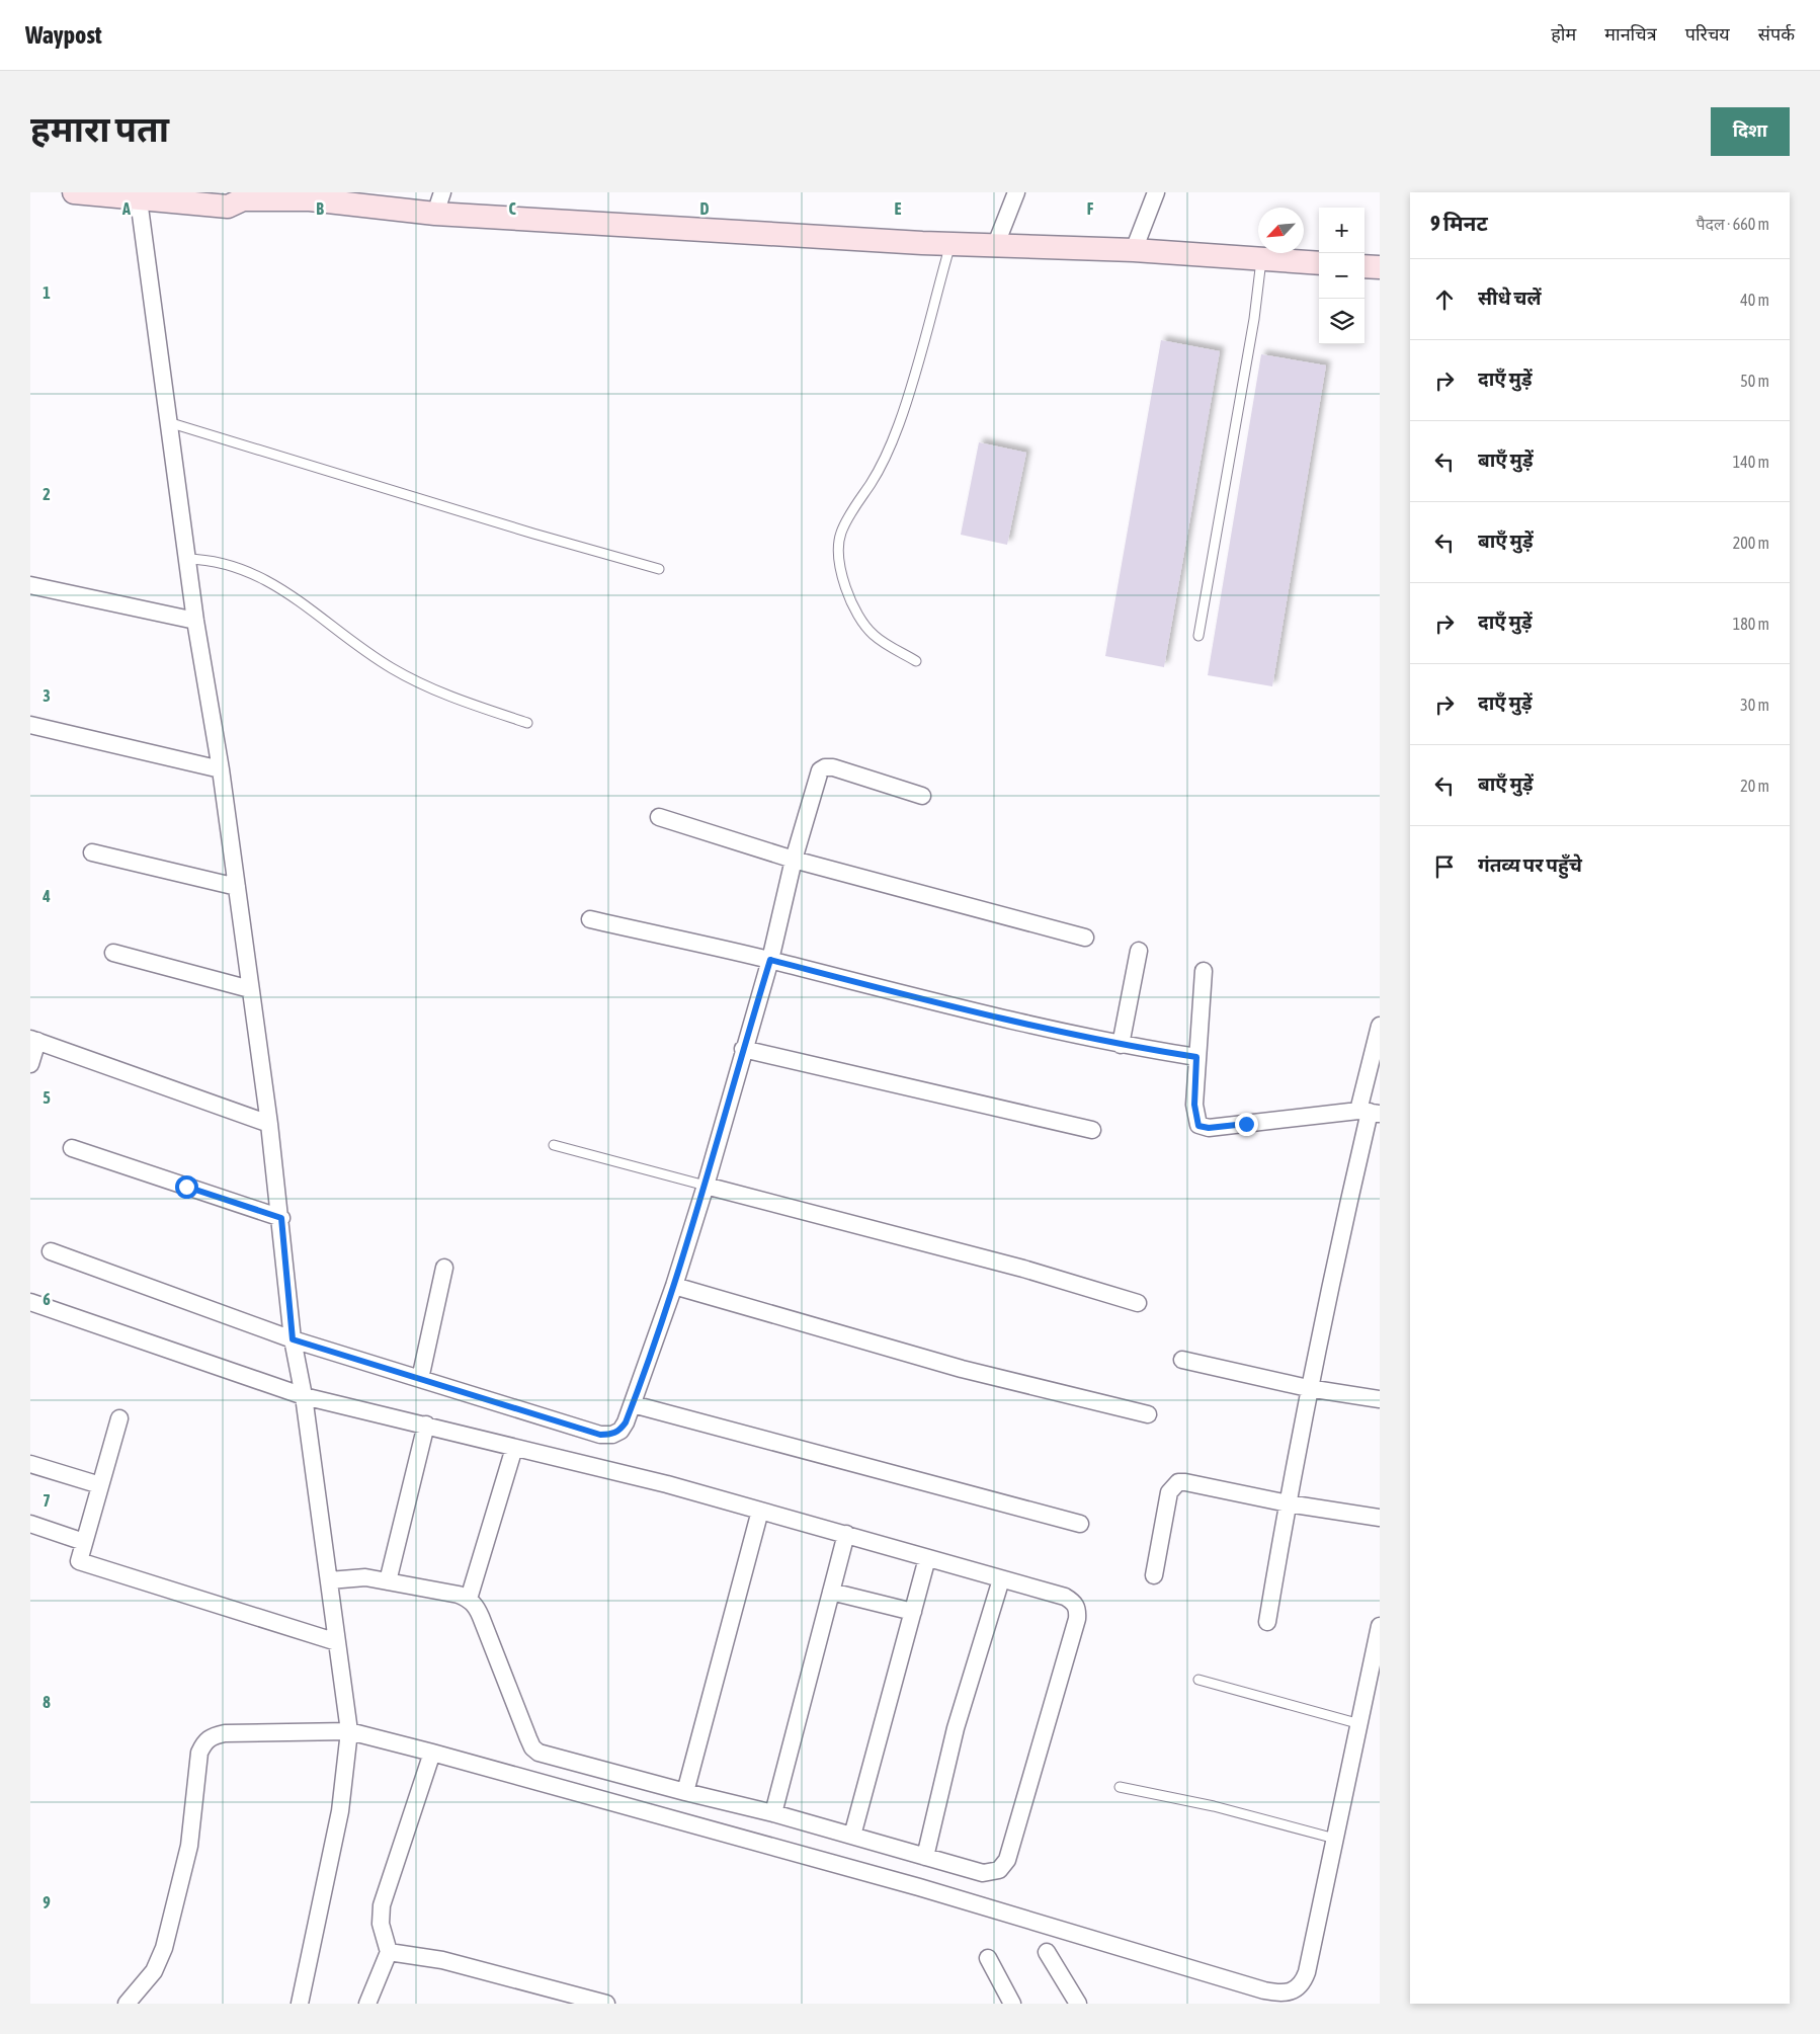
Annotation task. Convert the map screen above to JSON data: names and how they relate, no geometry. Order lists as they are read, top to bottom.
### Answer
{
  "north": "bottom left",
  "page": {
    "header": "Waypost",
    "nav": [
      "होम",
      "मानचित्र",
      "परिचय",
      "संपर्क"
    ],
    "buttons": "दिशा",
    "title": "हमारा पता",
    "heading": ["9 मिनट", "पैदल · 660 m"],
    "map_buttons": ["+", "−"],
    "list": [
      ["सीधे चलें", "40 m"],
      ["दाएँ मुड़ें", "50 m"],
      ["बाएँ मुड़ें", "140 m"],
      ["बाएँ मुड़ें", "200 m"],
      ["दाएँ मुड़ें", "180 m"],
      ["दाएँ मुड़ें", "30 m"],
      ["बाएँ मुड़ें", "20 m"],
      "गंतव्य पर पहुँचे"
    ]
  },
  "grid": {
    "columns": [
      "A",
      "B",
      "C",
      "D",
      "E",
      "F"
    ],
    "rows": [
      "1",
      "2",
      "3",
      "4",
      "5",
      "6",
      "7",
      "8",
      "9"
    ]
  }
}
